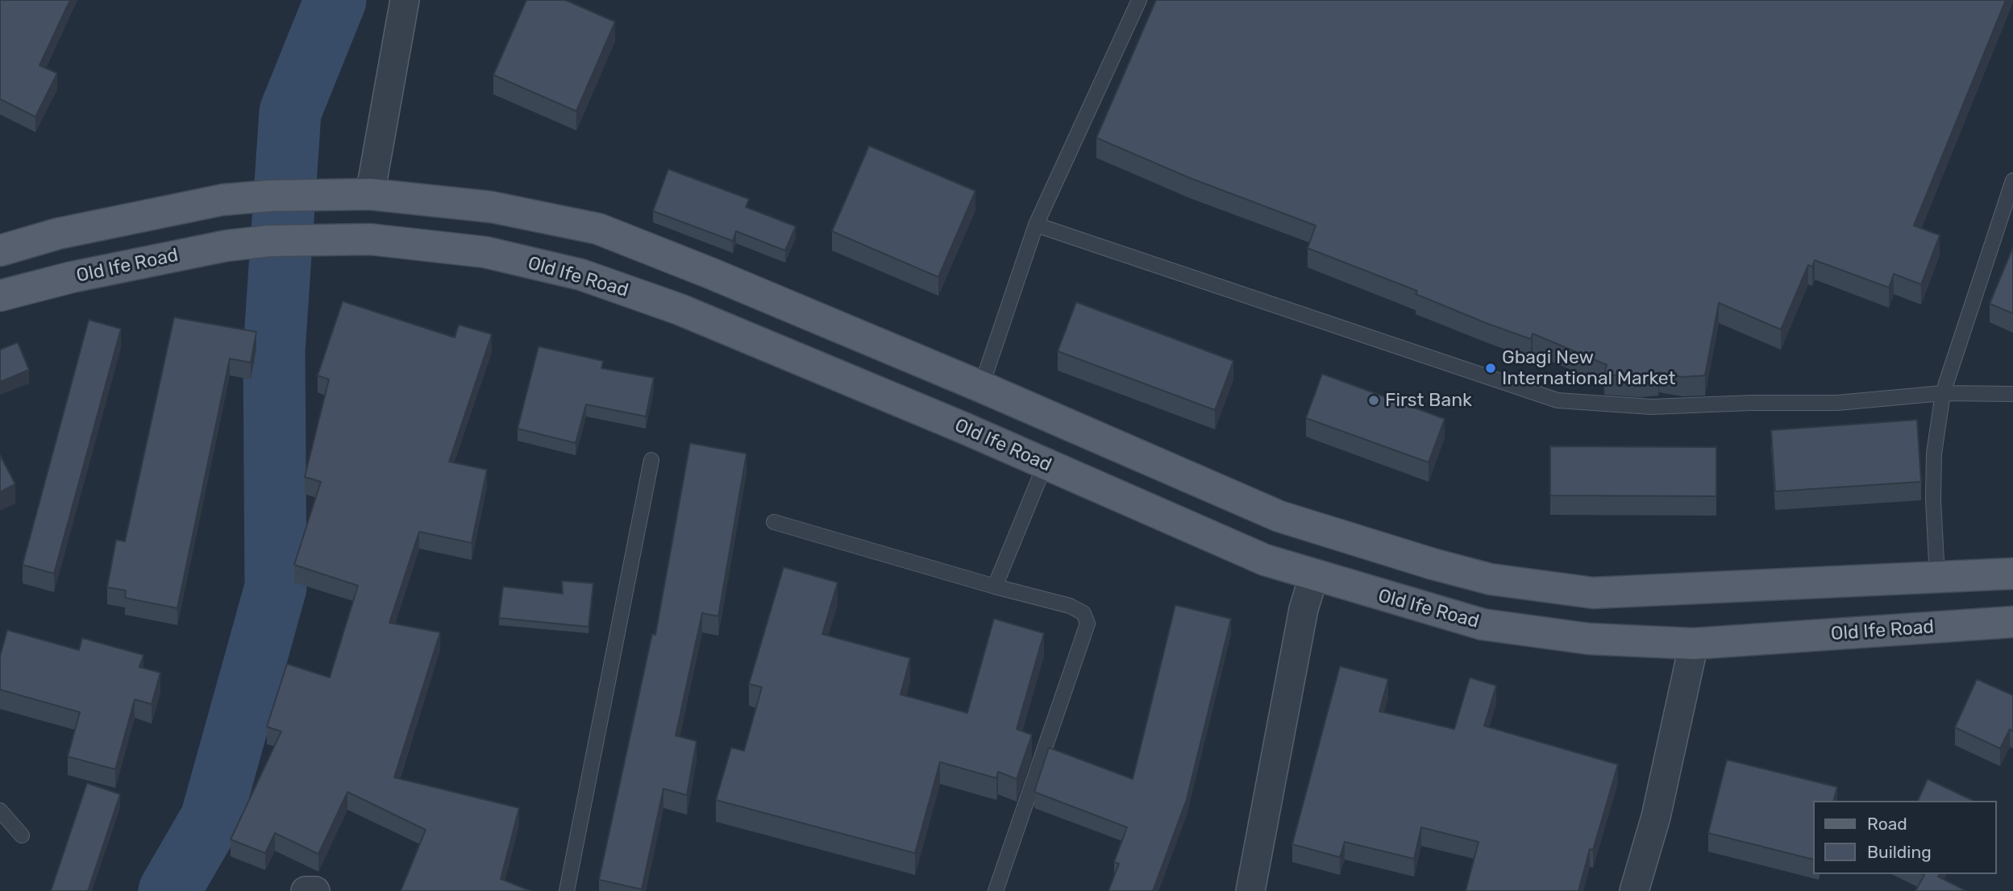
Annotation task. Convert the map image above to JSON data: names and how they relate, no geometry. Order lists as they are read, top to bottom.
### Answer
{
  "streets": {
    "main road": ["Old Ife Road"]
  },
  "places": ["Gbagi New International Market", "First Bank"],
  "legend": ["Road", "Building"]
}
